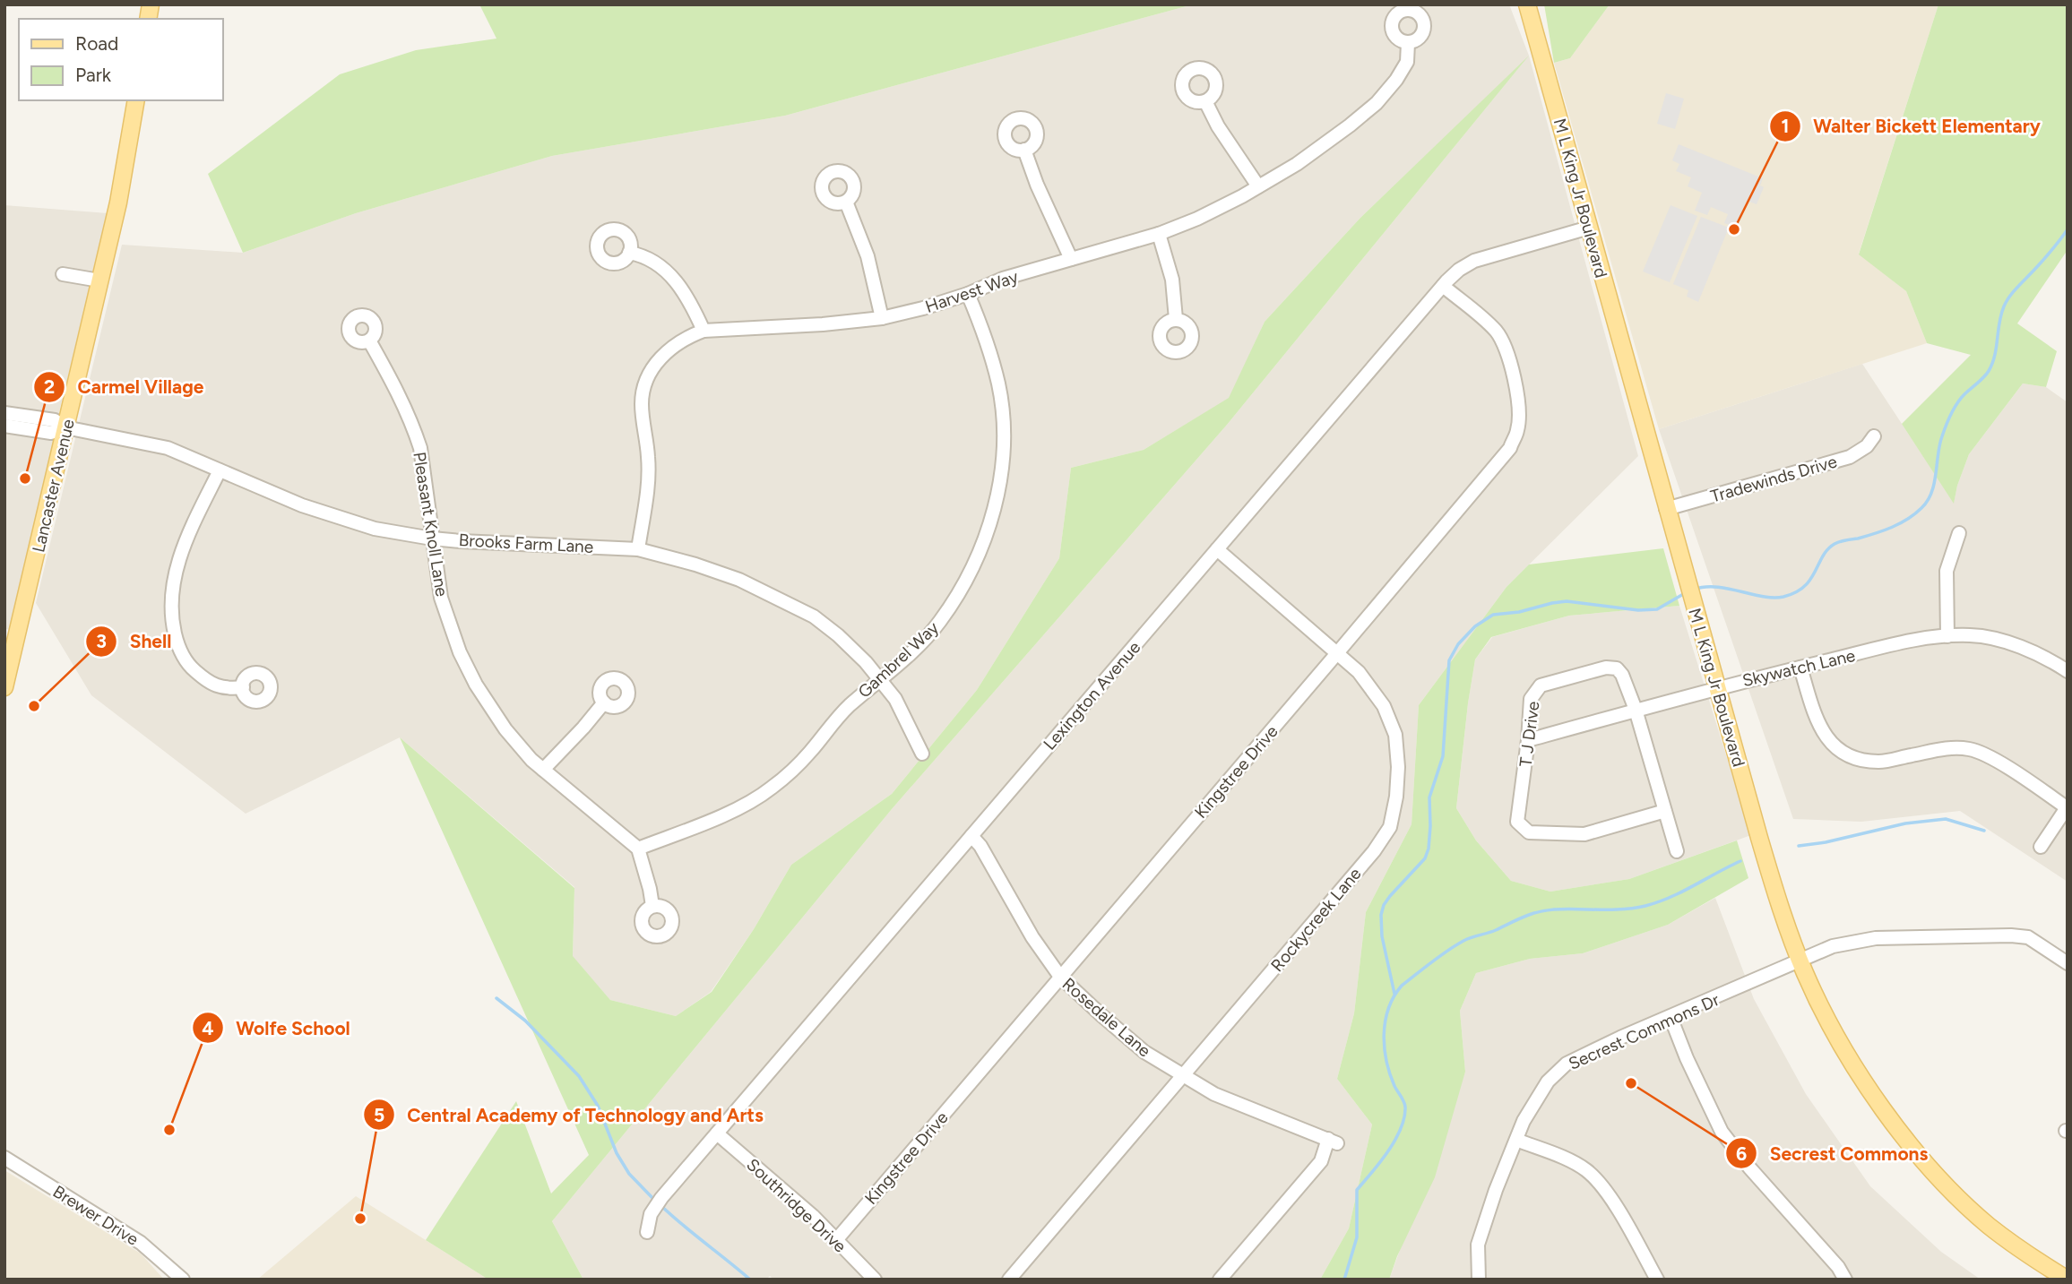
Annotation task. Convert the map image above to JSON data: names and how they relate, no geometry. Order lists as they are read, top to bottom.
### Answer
{
  "streets": {
    "main road": ["M L King Jr Boulevard", "Lancaster Avenue"],
    "street": [
      "Harvest Way",
      "Tradewinds Drive",
      "Pleasant Knoll Lane",
      "Brooks Farm Lane",
      "Gambrel Way",
      "Skywatch Lane",
      "Lexington Avenue",
      "T J Drive",
      "Kingstree Drive",
      "Rockycreek Lane",
      "Rosedale Lane",
      "Secrest Commons Dr",
      "Southridge Drive",
      "Brewer Drive"
    ]
  },
  "crossings": [
    ["M L King Jr Boulevard", "Tradewinds Drive"],
    ["M L King Jr Boulevard", "Skywatch Lane"],
    ["M L King Jr Boulevard", "Lexington Avenue"],
    ["M L King Jr Boulevard", "Secrest Commons Dr"],
    ["Harvest Way", "Brooks Farm Lane"],
    ["Harvest Way", "Gambrel Way"],
    ["Lancaster Avenue", "Brooks Farm Lane"],
    ["Pleasant Knoll Lane", "Brooks Farm Lane"],
    ["Pleasant Knoll Lane", "Gambrel Way"],
    ["Brooks Farm Lane", "Gambrel Way"],
    ["Skywatch Lane", "T J Drive"],
    ["Lexington Avenue", "Kingstree Drive"],
    ["Lexington Avenue", "Rockycreek Lane"],
    ["Lexington Avenue", "Rosedale Lane"],
    ["Lexington Avenue", "Southridge Drive"],
    ["Kingstree Drive", "Rockycreek Lane"],
    ["Kingstree Drive", "Rosedale Lane"],
    ["Kingstree Drive", "Southridge Drive"],
    ["Rockycreek Lane", "Rosedale Lane"]
  ],
  "places": [
    "Walter Bickett Elementary",
    "Carmel Village",
    "Shell",
    "Secrest Commons",
    "Wolfe School",
    "Central Academy of Technology and Arts"
  ],
  "legend": ["Road", "Park"]
}
